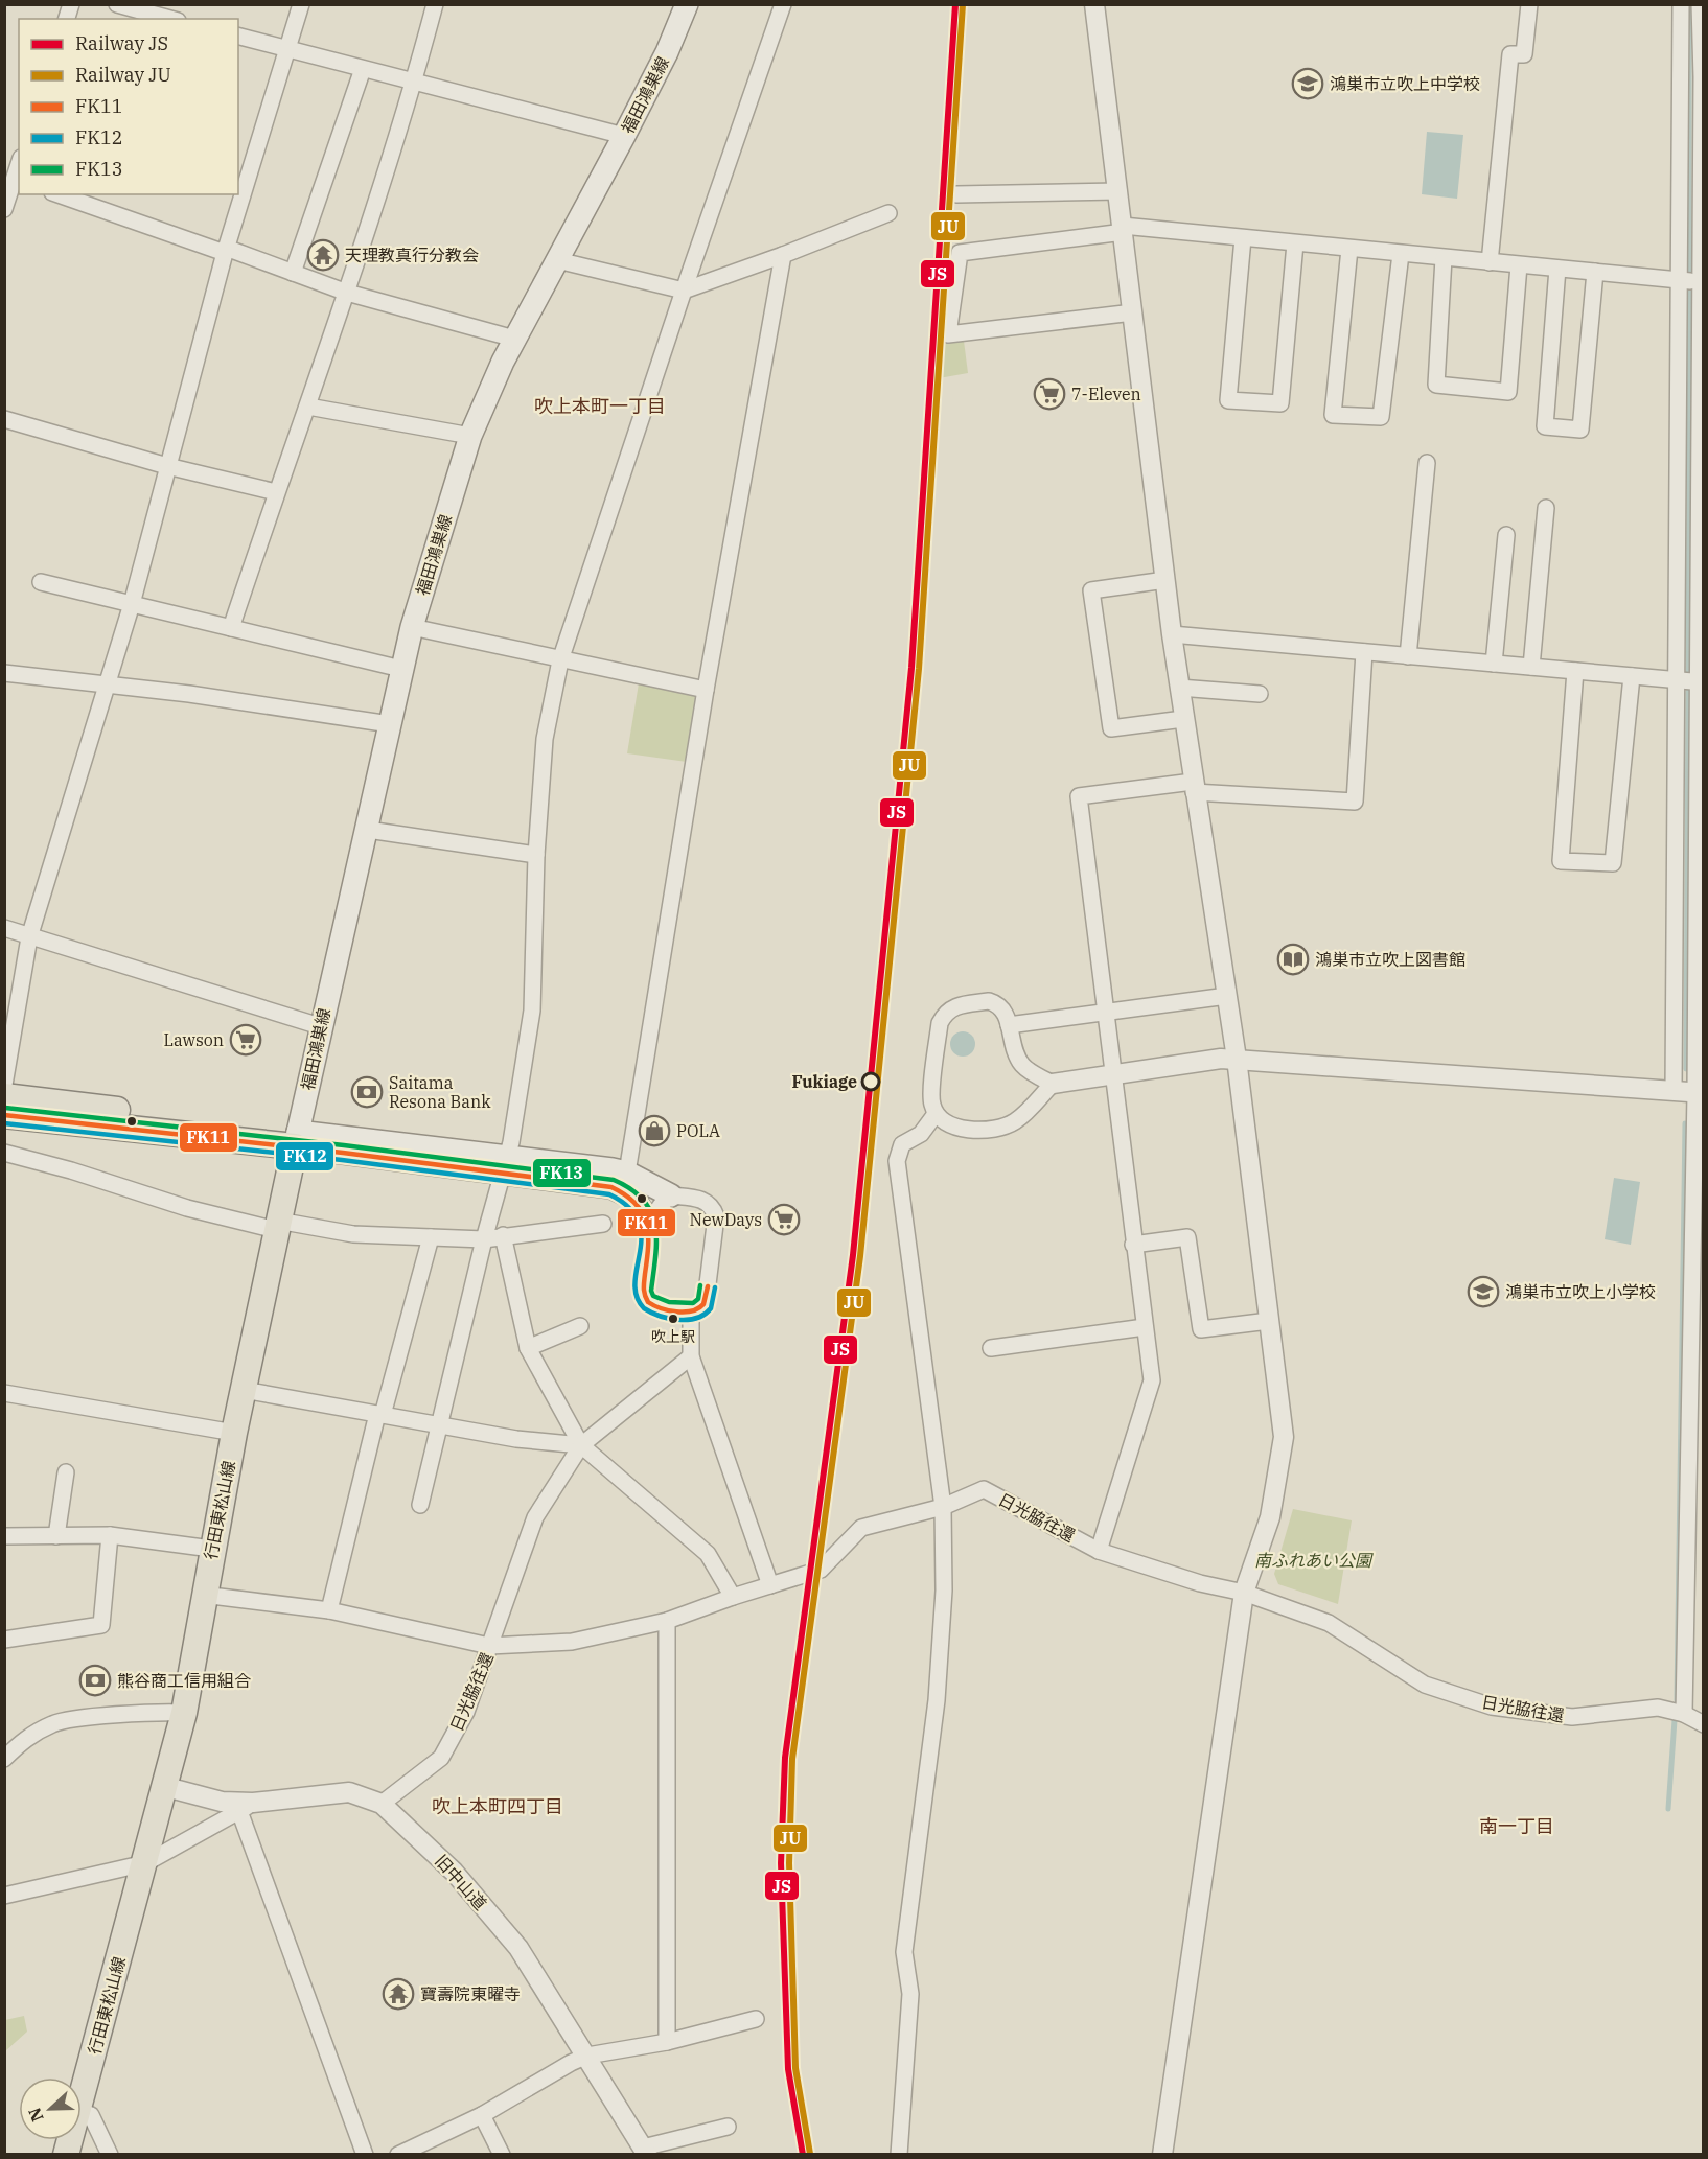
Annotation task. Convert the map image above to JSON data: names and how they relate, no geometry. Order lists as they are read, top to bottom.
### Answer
{
  "streets": {
    "main road": ["福田鴻巣線", "行田東松山線"],
    "street": ["日光脇往還", "旧中山道"]
  },
  "crossings": [
    ["福田鴻巣線", "行田東松山線"],
    ["行田東松山線", "旧中山道"],
    ["日光脇往還", "旧中山道"]
  ],
  "districts": ["吹上本町一丁目", "吹上本町四丁目", "南一丁目"],
  "parks": ["南ふれあい公園"],
  "places": {
    "school or university": ["鴻巣市立吹上中学校", "鴻巣市立吹上小学校"],
    "temple": ["天理教真行分教会", "寶壽院東曜寺"],
    "supermarket": ["7-Eleven", "Lawson", "NewDays"],
    "library": ["鴻巣市立吹上図書館"],
    "other": ["Fukiage", "吹上駅"],
    "bank": ["Saitama Resona Bank", "熊谷商工信用組合"],
    "shop": ["POLA"]
  },
  "lines": [
    "rail line JS",
    "rail line JU",
    "transit line FK13",
    "transit line FK11",
    "transit line FK12"
  ],
  "legend": [
    "Railway JS",
    "Railway JU",
    "FK11",
    "FK12",
    "FK13"
  ],
  "north": "left"
}
